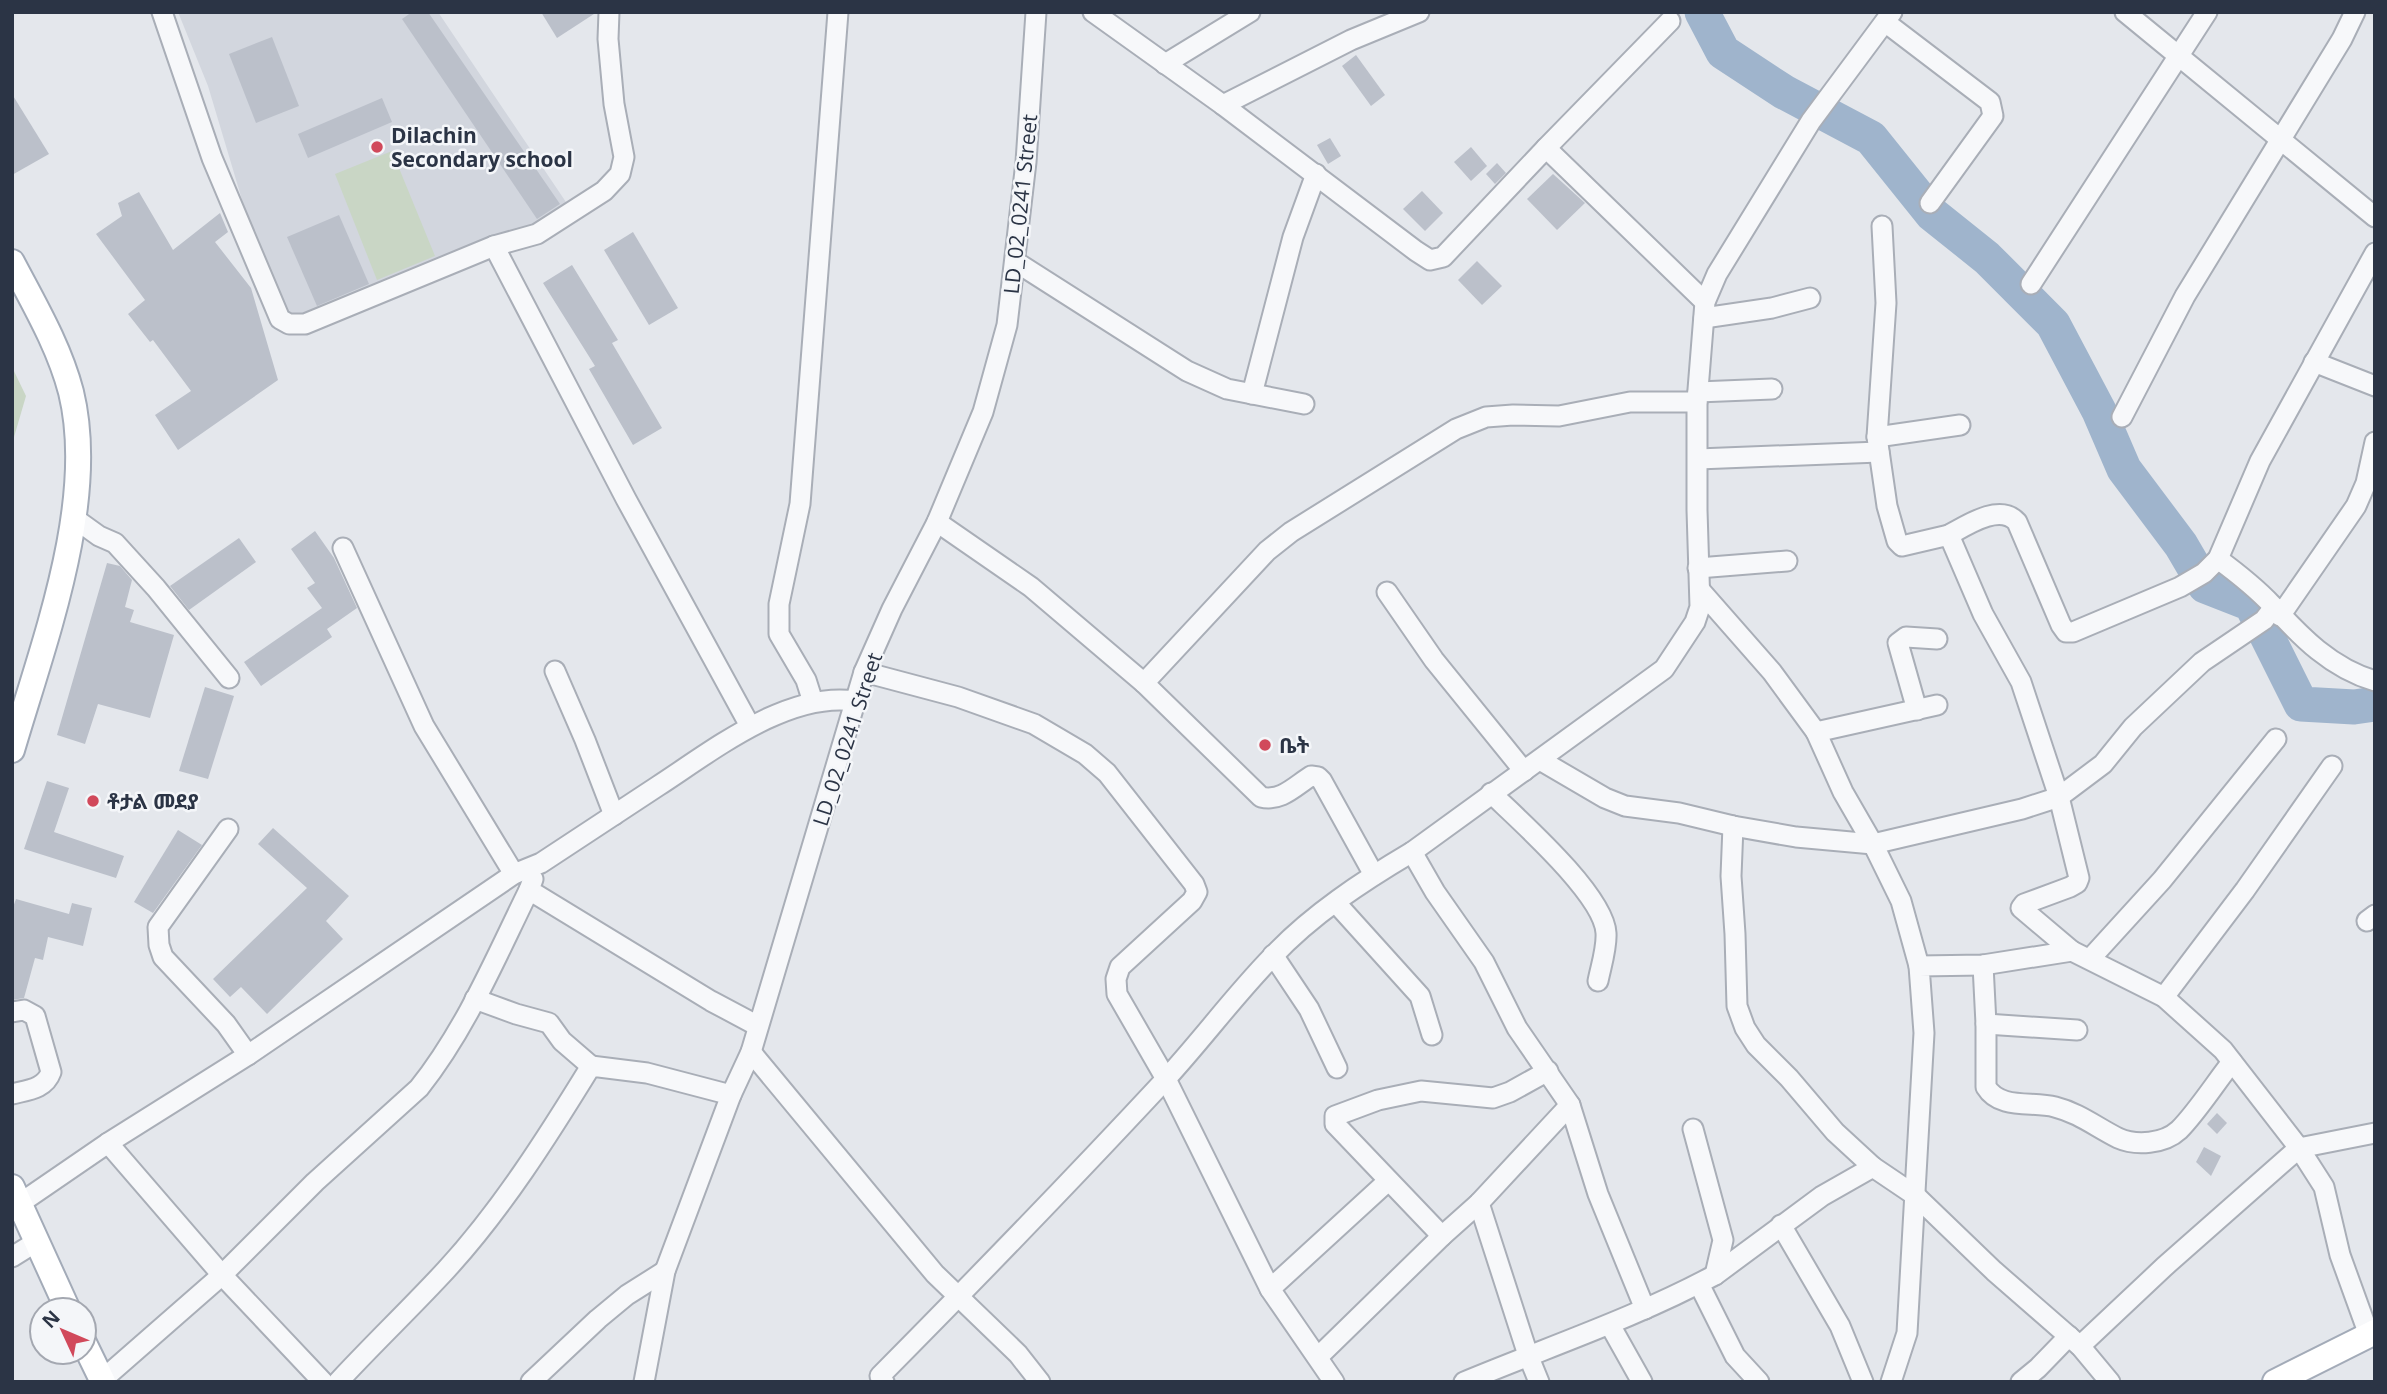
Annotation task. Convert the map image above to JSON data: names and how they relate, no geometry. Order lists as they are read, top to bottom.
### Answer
{
  "streets": {
    "street": ["LD_02_0241 Street"]
  },
  "places": ["Dilachin Secondary school", "ቤት", "ቶታል መደያ"],
  "north": "top left"
}
